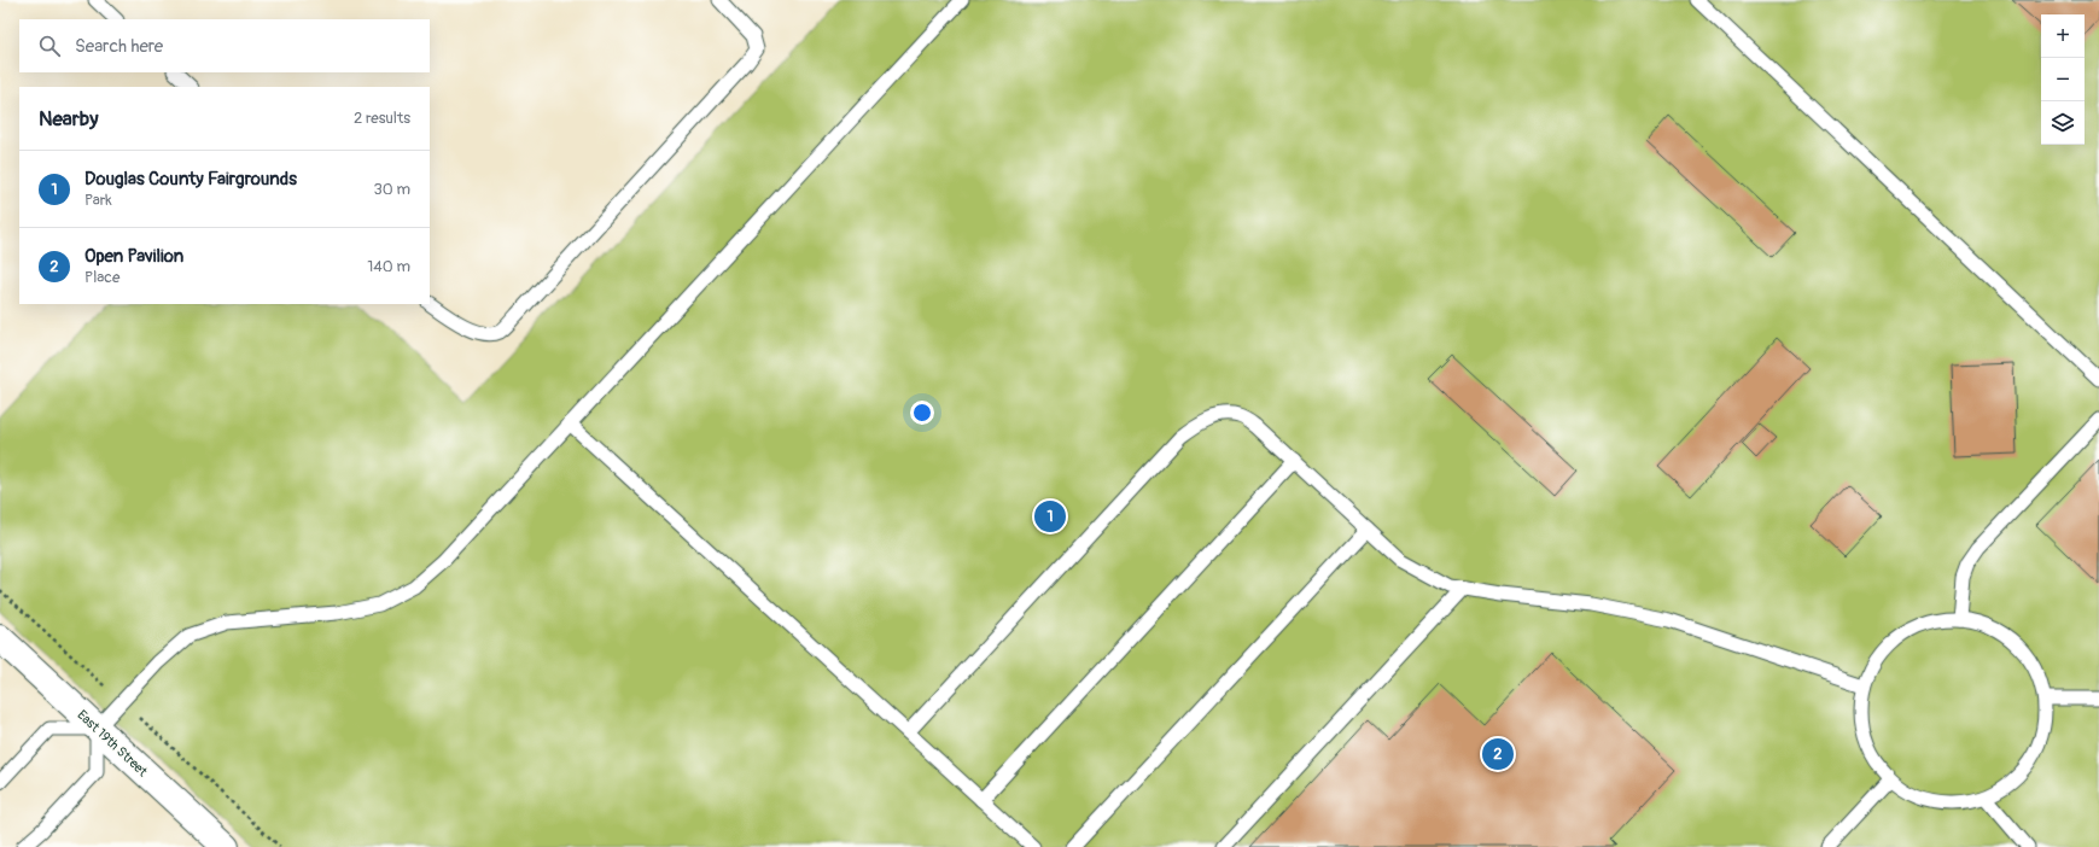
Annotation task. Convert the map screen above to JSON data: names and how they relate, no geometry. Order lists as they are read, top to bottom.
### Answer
{
  "streets": {
    "street": ["East 19th Street"]
  },
  "page": {
    "map_buttons": ["+", "−"],
    "search": "Search here",
    "heading": ["Nearby", "2 results"],
    "list": [
      {
        "mark": "1",
        "name": "Douglas County Fairgrounds",
        "note": "Park",
        "value": "30 m"
      },
      {
        "mark": "2",
        "name": "Open Pavilion",
        "note": "Place",
        "value": "140 m"
      }
    ],
    "pins": ["1", "2"]
  }
}
